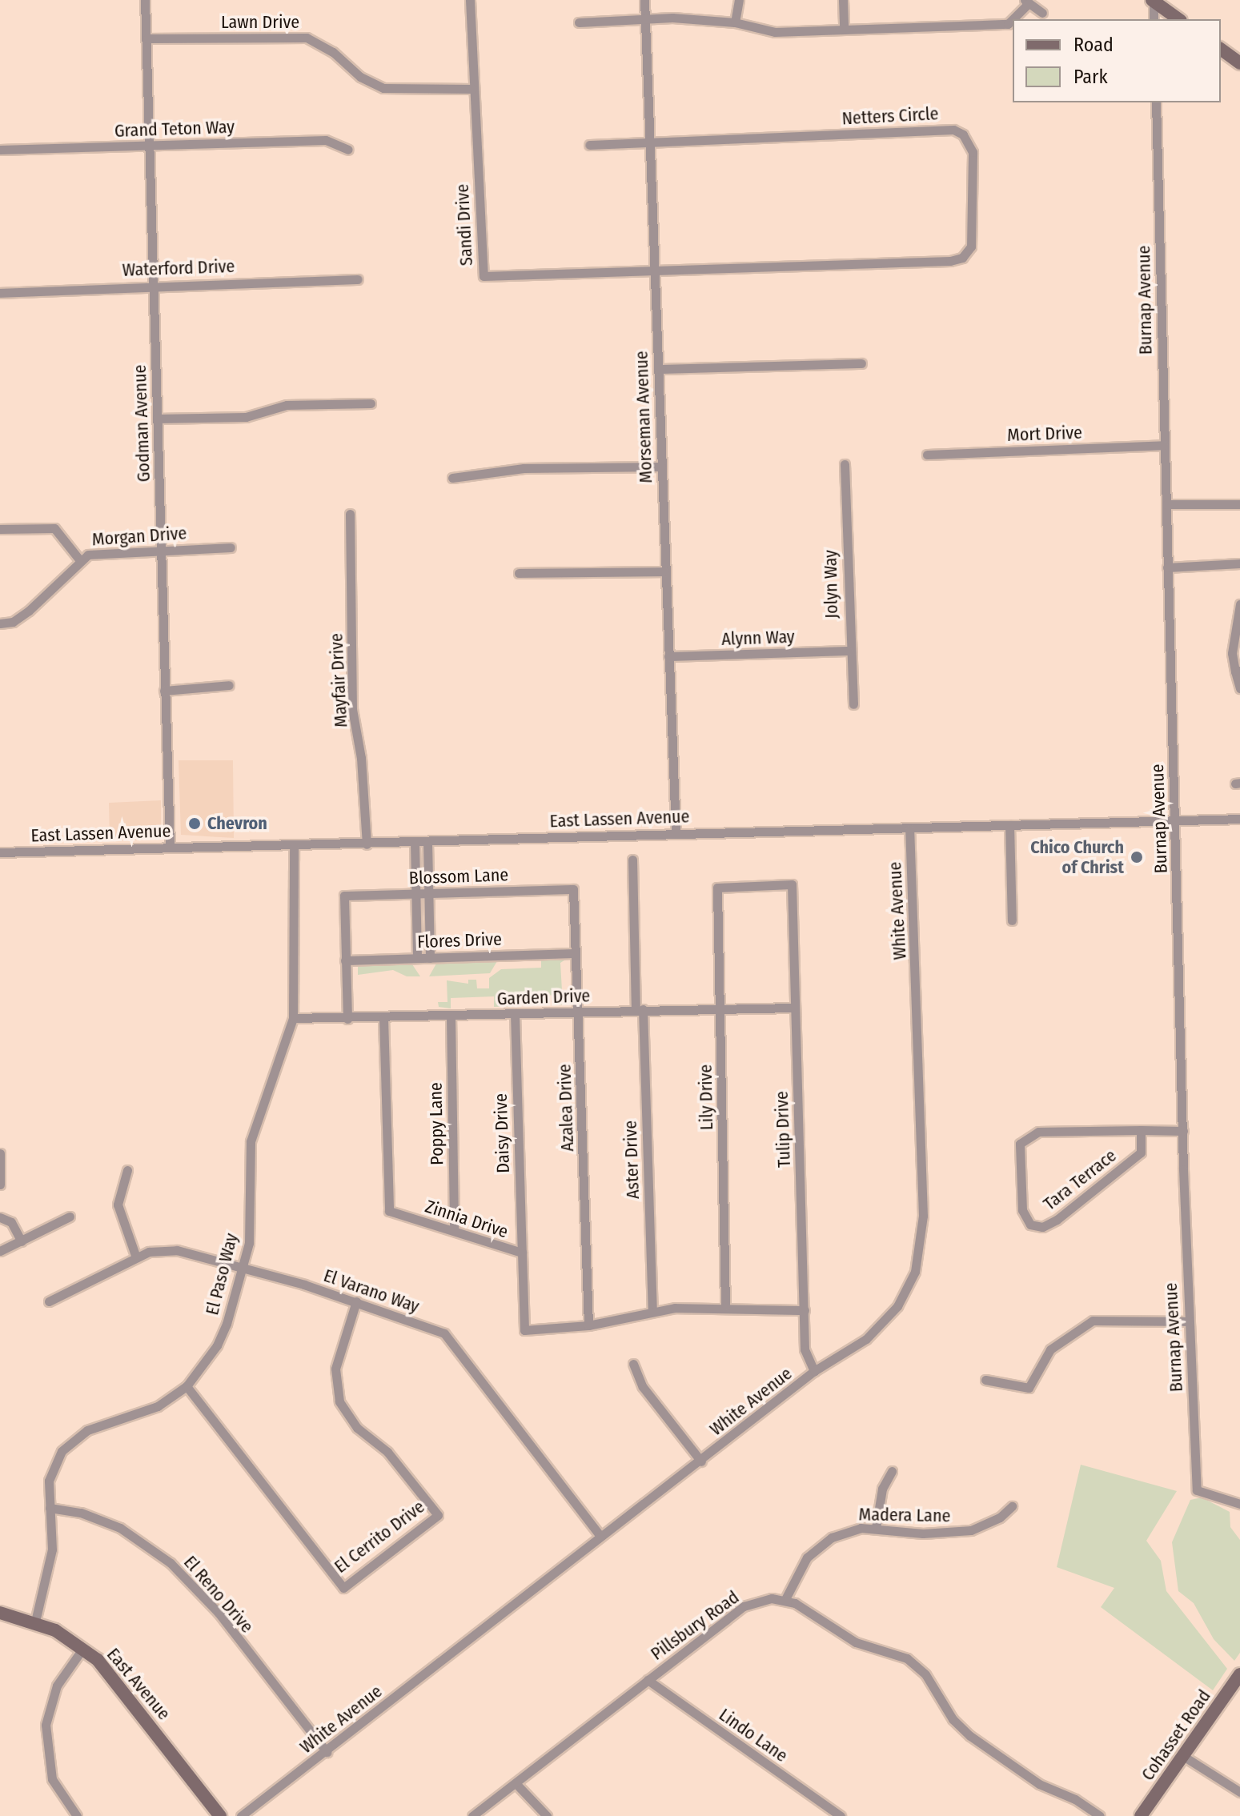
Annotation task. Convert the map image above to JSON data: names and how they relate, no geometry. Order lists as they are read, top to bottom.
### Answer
{
  "streets": {
    "main road": ["East Avenue", "Cohasset Road"],
    "street": [
      "Lawn Drive",
      "Netters Circle",
      "Grand Teton Way",
      "Sandi Drive",
      "Waterford Drive",
      "Burnap Avenue",
      "Morseman Avenue",
      "Godman Avenue",
      "Mort Drive",
      "Morgan Drive",
      "Jolyn Way",
      "Alynn Way",
      "Mayfair Drive",
      "East Lassen Avenue",
      "Blossom Lane",
      "White Avenue",
      "Flores Drive",
      "Garden Drive",
      "Lily Drive",
      "Azalea Drive",
      "Poppy Lane",
      "Tulip Drive",
      "Daisy Drive",
      "Aster Drive",
      "Tara Terrace",
      "Zinnia Drive",
      "El Paso Way",
      "El Varano Way",
      "Madera Lane",
      "El Cerrito Drive",
      "El Reno Drive",
      "Pillsbury Road",
      "Lindo Lane"
    ]
  },
  "crossings": [
    ["Lawn Drive", "Sandi Drive"],
    ["Lawn Drive", "Godman Avenue"],
    ["Netters Circle", "Sandi Drive"],
    ["Netters Circle", "Morseman Avenue"],
    ["Grand Teton Way", "Godman Avenue"],
    ["Sandi Drive", "Morseman Avenue"],
    ["Waterford Drive", "Godman Avenue"],
    ["Burnap Avenue", "Mort Drive"],
    ["Burnap Avenue", "East Lassen Avenue"],
    ["Burnap Avenue", "Tara Terrace"],
    ["Morseman Avenue", "Alynn Way"],
    ["Morseman Avenue", "East Lassen Avenue"],
    ["Godman Avenue", "Morgan Drive"],
    ["Godman Avenue", "East Lassen Avenue"],
    ["Jolyn Way", "Alynn Way"],
    ["Mayfair Drive", "East Lassen Avenue"],
    ["East Lassen Avenue", "White Avenue"],
    ["East Lassen Avenue", "El Paso Way"],
    ["Blossom Lane", "Flores Drive"],
    ["Blossom Lane", "Azalea Drive"],
    ["White Avenue", "Tulip Drive"],
    ["White Avenue", "El Varano Way"],
    ["White Avenue", "El Reno Drive"],
    ["Flores Drive", "Azalea Drive"],
    ["Garden Drive", "Lily Drive"],
    ["Garden Drive", "Azalea Drive"],
    ["Garden Drive", "Poppy Lane"],
    ["Garden Drive", "Tulip Drive"],
    ["Garden Drive", "Daisy Drive"],
    ["Garden Drive", "Aster Drive"],
    ["Garden Drive", "Zinnia Drive"],
    ["Garden Drive", "El Paso Way"],
    ["Lily Drive", "Tulip Drive"],
    ["Lily Drive", "Zinnia Drive"],
    ["Azalea Drive", "Zinnia Drive"],
    ["Poppy Lane", "Zinnia Drive"],
    ["Tulip Drive", "Zinnia Drive"],
    ["Daisy Drive", "Zinnia Drive"],
    ["Aster Drive", "Zinnia Drive"],
    ["El Paso Way", "El Varano Way"],
    ["El Paso Way", "El Cerrito Drive"],
    ["El Paso Way", "El Reno Drive"],
    ["El Paso Way", "East Avenue"],
    ["El Varano Way", "El Cerrito Drive"],
    ["Madera Lane", "Pillsbury Road"],
    ["Pillsbury Road", "Lindo Lane"]
  ],
  "places": ["Chevron", "Chico Church of Christ"],
  "legend": ["Road", "Park"]
}
